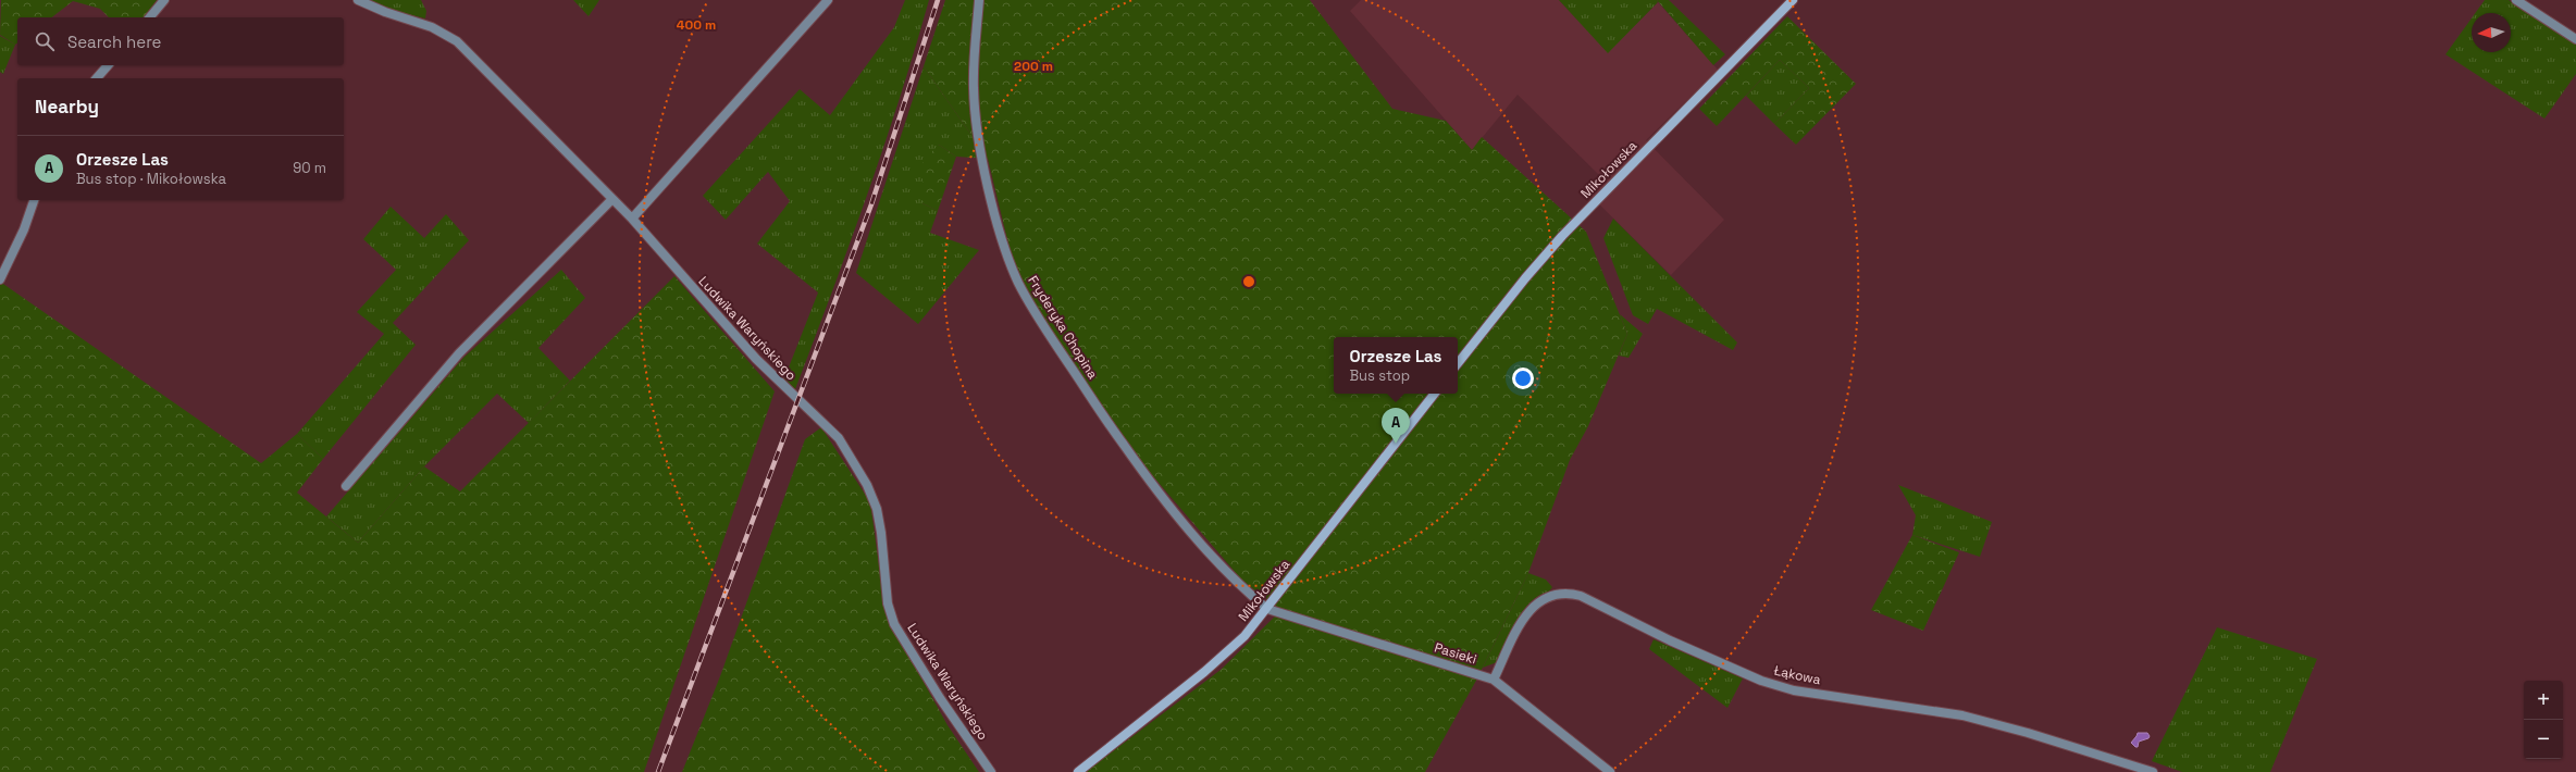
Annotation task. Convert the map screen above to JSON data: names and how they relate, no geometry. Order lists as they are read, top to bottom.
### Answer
{
  "streets": {
    "main road": ["Mikołowska"],
    "street": [
      "Fryderyka Chopina",
      "Ludwika Waryńskiego",
      "Pasieki",
      "Łąkowa"
    ]
  },
  "crossings": [
    ["Mikołowska", "Fryderyka Chopina"],
    ["Mikołowska", "Pasieki"],
    ["Fryderyka Chopina", "Pasieki"],
    ["Pasieki", "Łąkowa"]
  ],
  "north": "left",
  "page": {
    "search": "Search here",
    "heading": "Nearby",
    "list": [
      {
        "mark": "A",
        "name": "Orzesze Las",
        "note": "Bus stop · Mikołowska",
        "value": "90 m"
      }
    ],
    "popup": ["Orzesze Las", "Bus stop"],
    "pins": "A",
    "map_buttons": ["+", "−"]
  },
  "rings": ["400 m", "200 m"]
}
